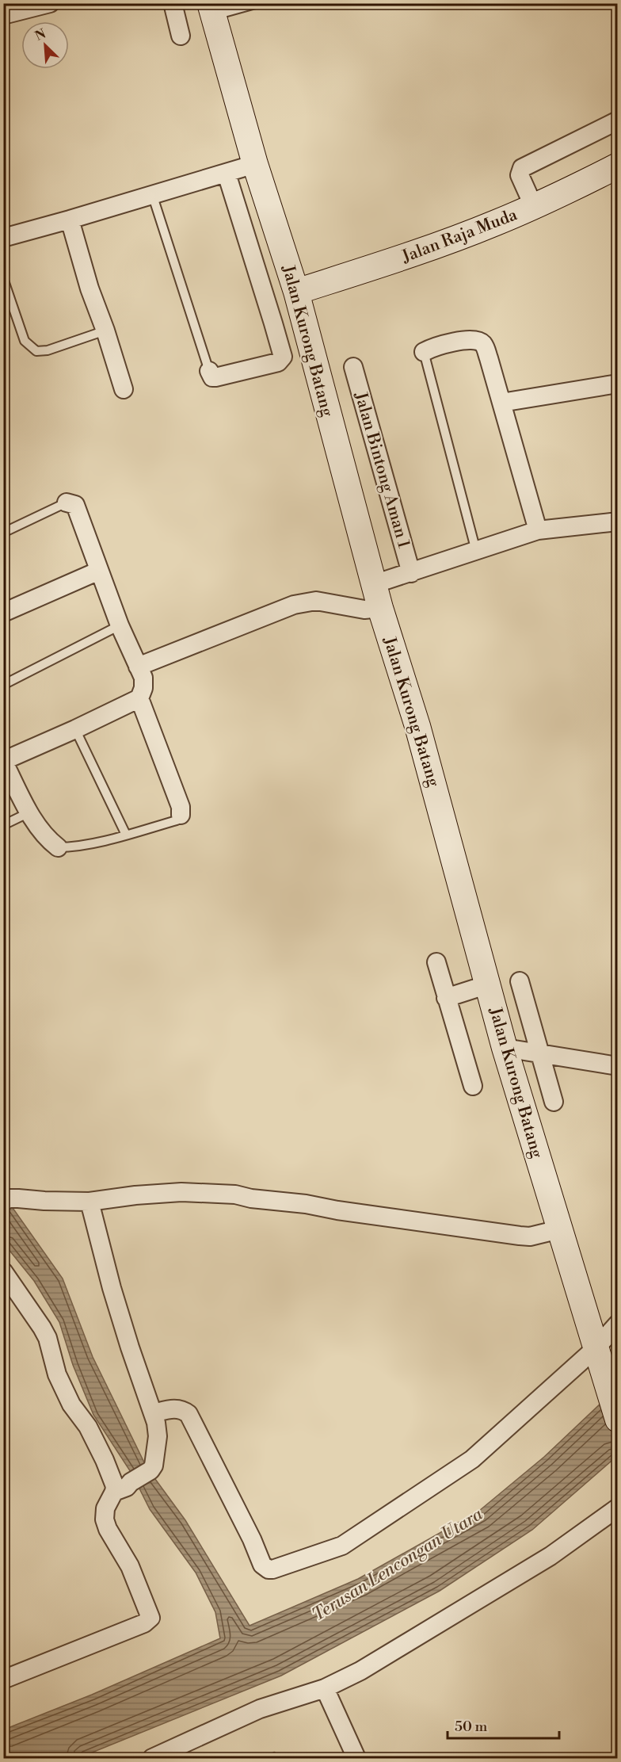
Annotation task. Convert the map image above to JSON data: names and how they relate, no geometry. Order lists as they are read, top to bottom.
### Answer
{
  "streets": {
    "street": ["Jalan Raja Muda", "Jalan Kurong Batang", "Jalan Bintong Aman 1"]
  },
  "crossings": [
    ["Jalan Raja Muda", "Jalan Kurong Batang"]
  ],
  "water": ["Terusan Lencongan Utara"],
  "scale_bar": "50 m",
  "north": "top left"
}
